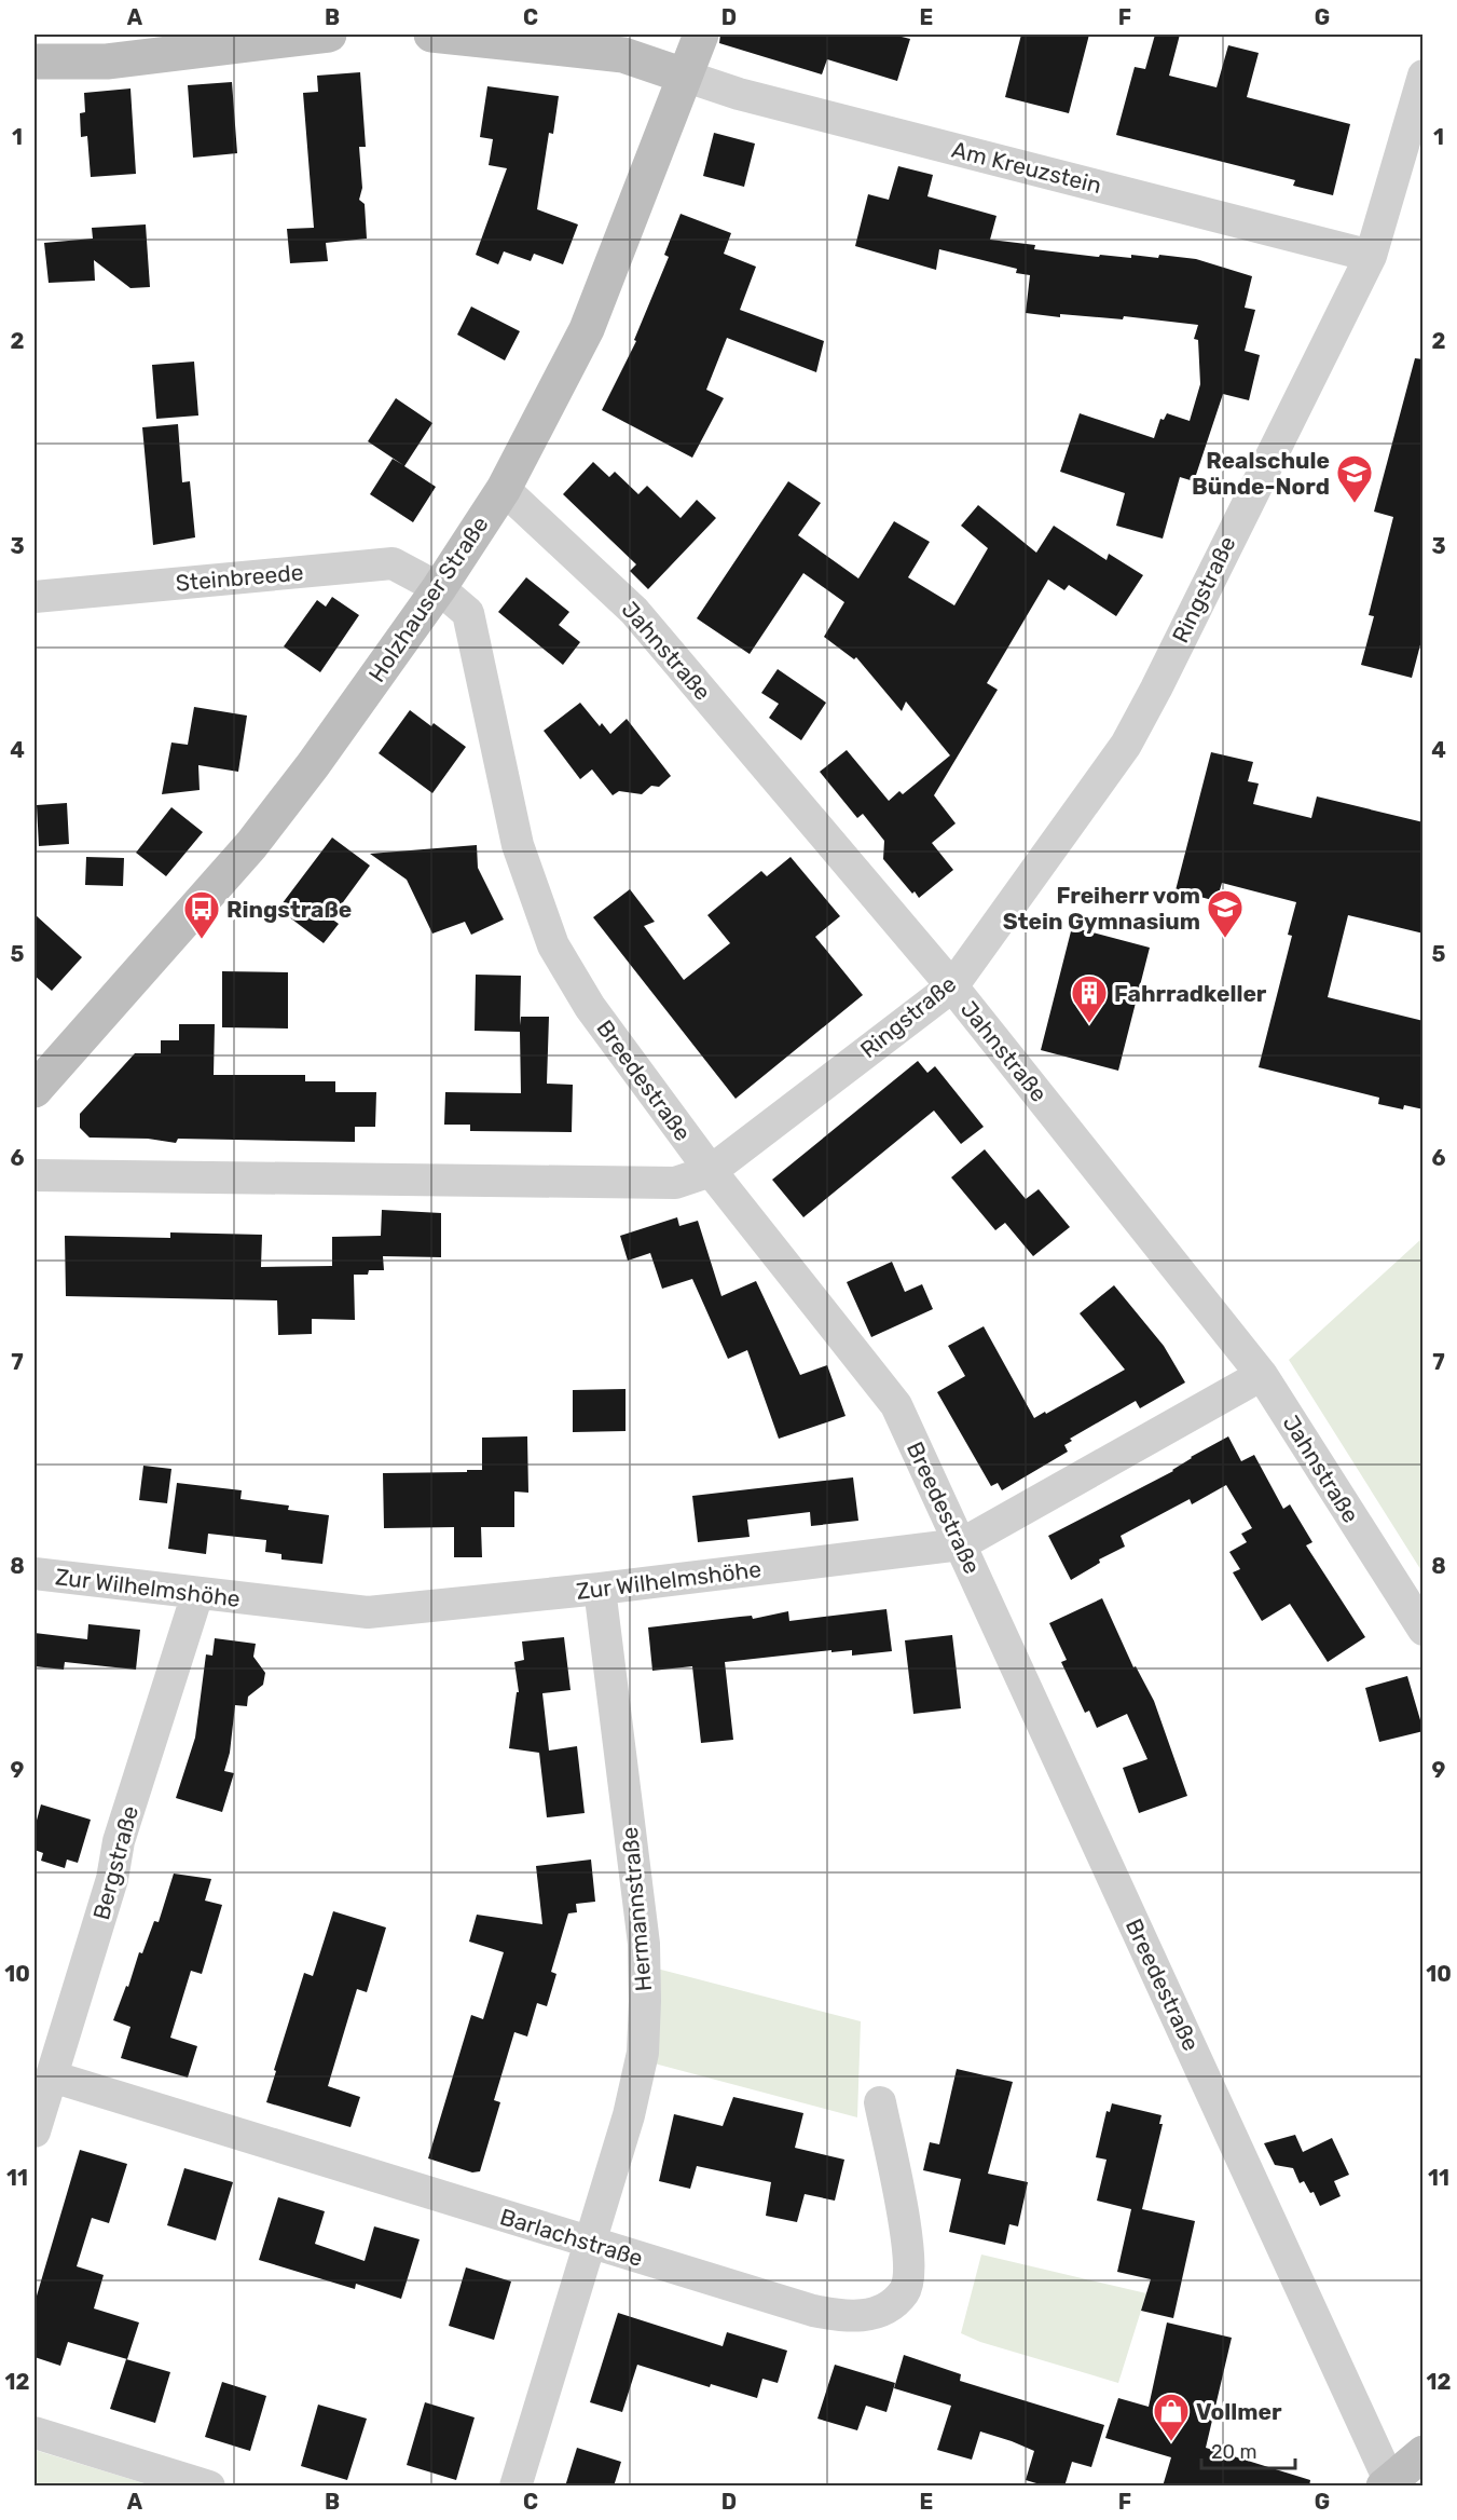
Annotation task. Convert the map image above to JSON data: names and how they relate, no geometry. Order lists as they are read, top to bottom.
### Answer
{
  "streets": {
    "street": [
      "Am Kreuzstein",
      "Steinbreede",
      "Ringstraße",
      "Holzhauser Straße",
      "Jahnstraße",
      "Breedestraße",
      "Zur Wilhelmshöhe",
      "Bergstraße",
      "Hermannstraße",
      "Barlachstraße"
    ]
  },
  "crossings": [
    ["Am Kreuzstein", "Ringstraße"],
    ["Am Kreuzstein", "Holzhauser Straße"],
    ["Steinbreede", "Holzhauser Straße"],
    ["Steinbreede", "Breedestraße"],
    ["Ringstraße", "Jahnstraße"],
    ["Ringstraße", "Breedestraße"],
    ["Holzhauser Straße", "Jahnstraße"],
    ["Holzhauser Straße", "Breedestraße"],
    ["Jahnstraße", "Zur Wilhelmshöhe"],
    ["Breedestraße", "Zur Wilhelmshöhe"],
    ["Zur Wilhelmshöhe", "Bergstraße"],
    ["Zur Wilhelmshöhe", "Hermannstraße"],
    ["Bergstraße", "Barlachstraße"],
    ["Hermannstraße", "Barlachstraße"]
  ],
  "places": {
    "school or university": ["Realschule Bünde-Nord", "Freiherr vom Stein Gymnasium"],
    "bus stop": ["Ringstraße"],
    "building": ["Fahrradkeller"],
    "shop": ["Vollmer"]
  },
  "scale_bar": "20 m",
  "grid": {
    "columns": [
      "A",
      "B",
      "C",
      "D",
      "E",
      "F",
      "G"
    ],
    "rows": [
      "1",
      "2",
      "3",
      "4",
      "5",
      "6",
      "7",
      "8",
      "9",
      "10",
      "11",
      "12"
    ]
  }
}
